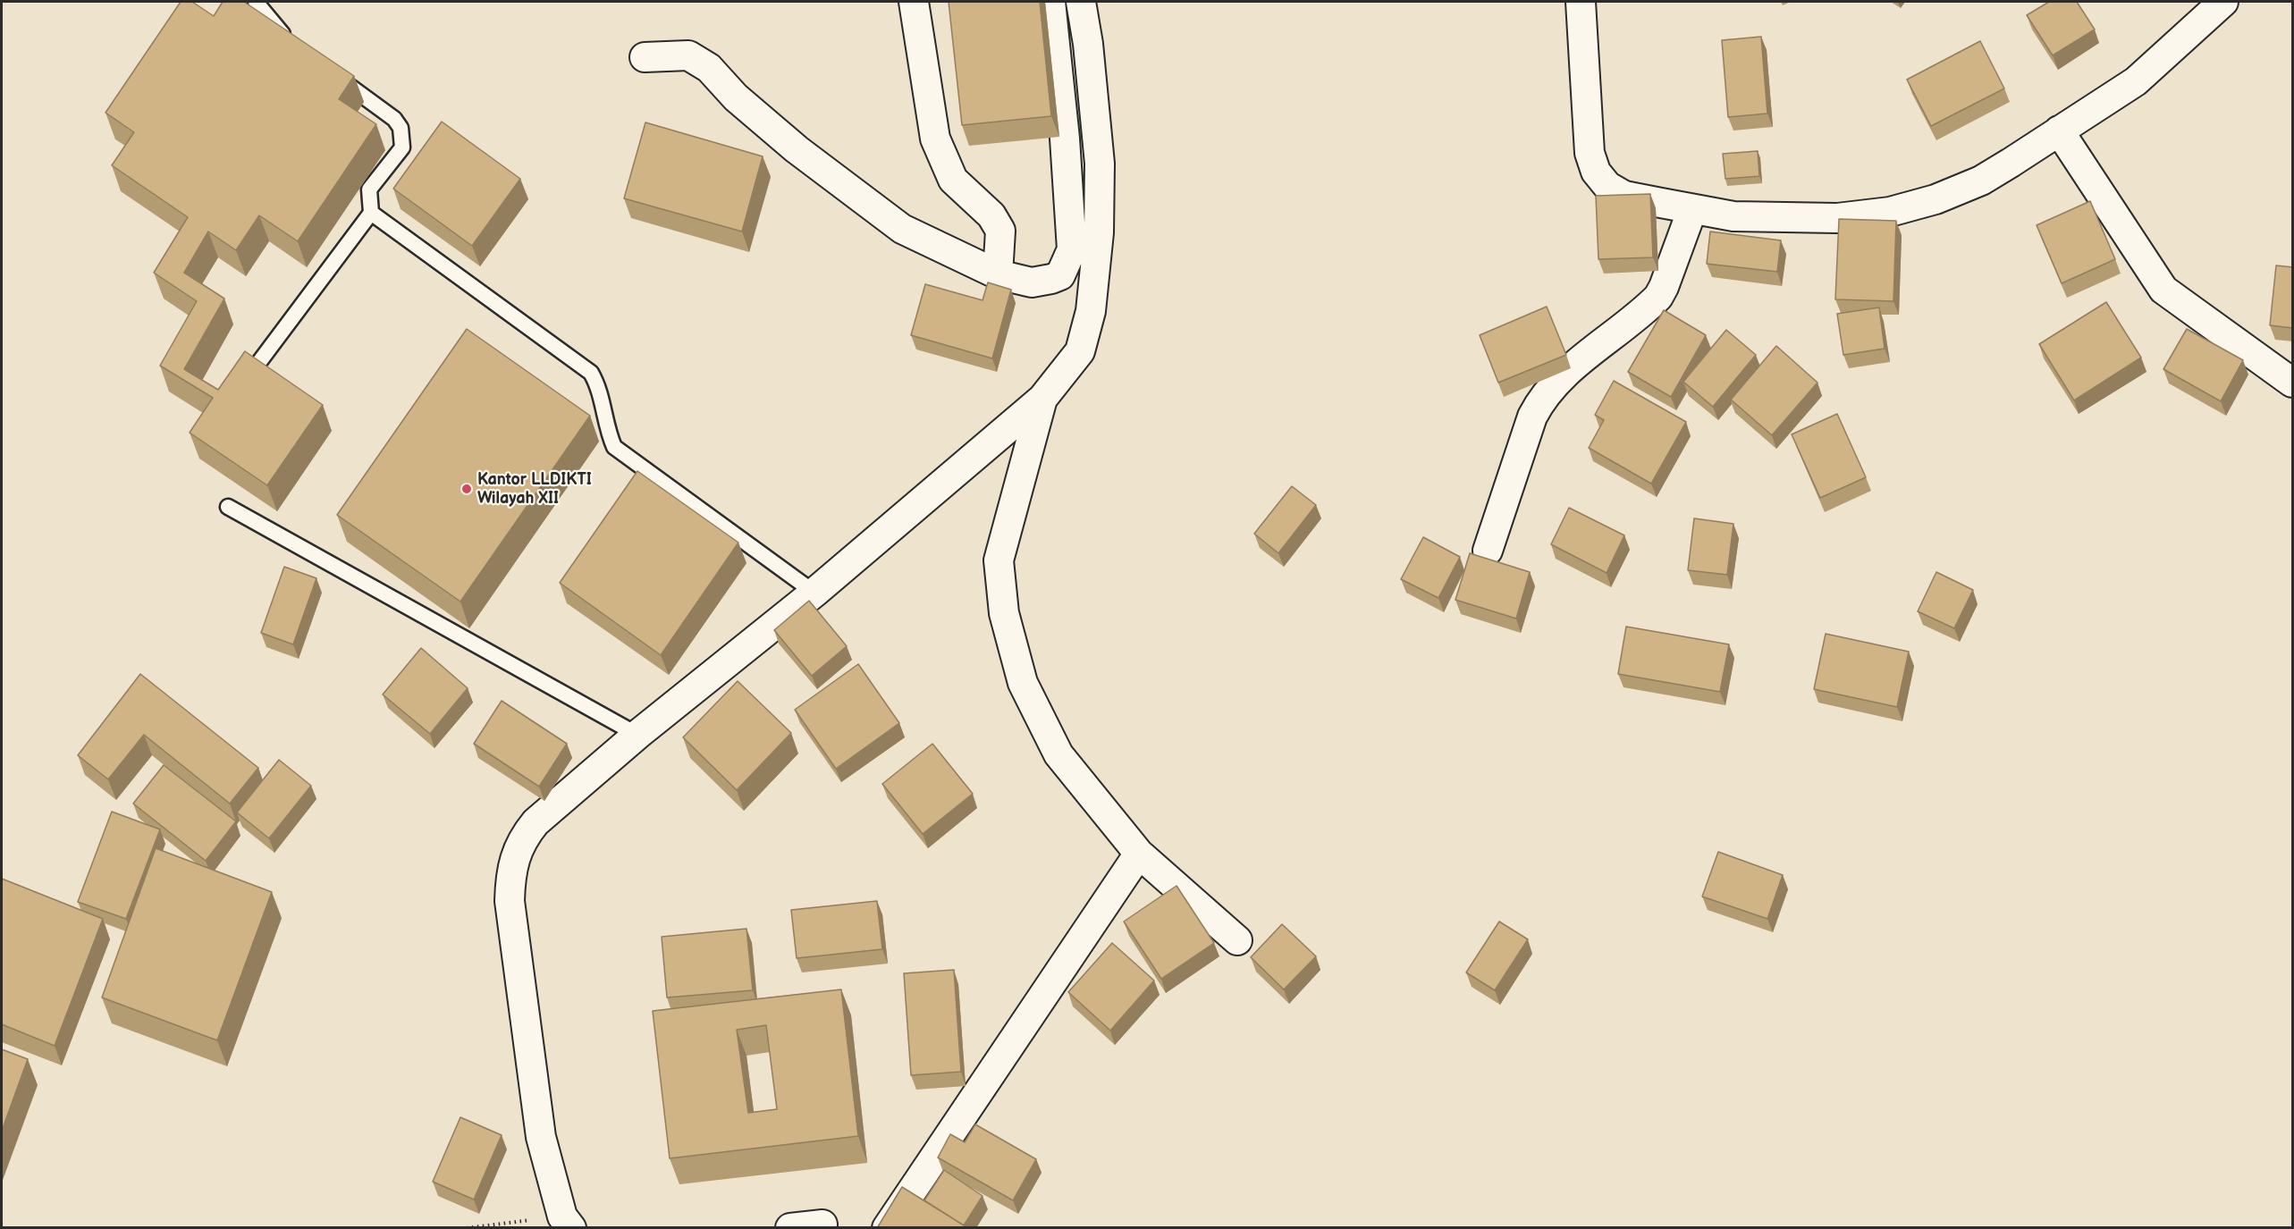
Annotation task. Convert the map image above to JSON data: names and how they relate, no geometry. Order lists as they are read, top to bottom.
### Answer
{
  "places": ["Kantor LLDIKTI Wilayah XII"]
}
